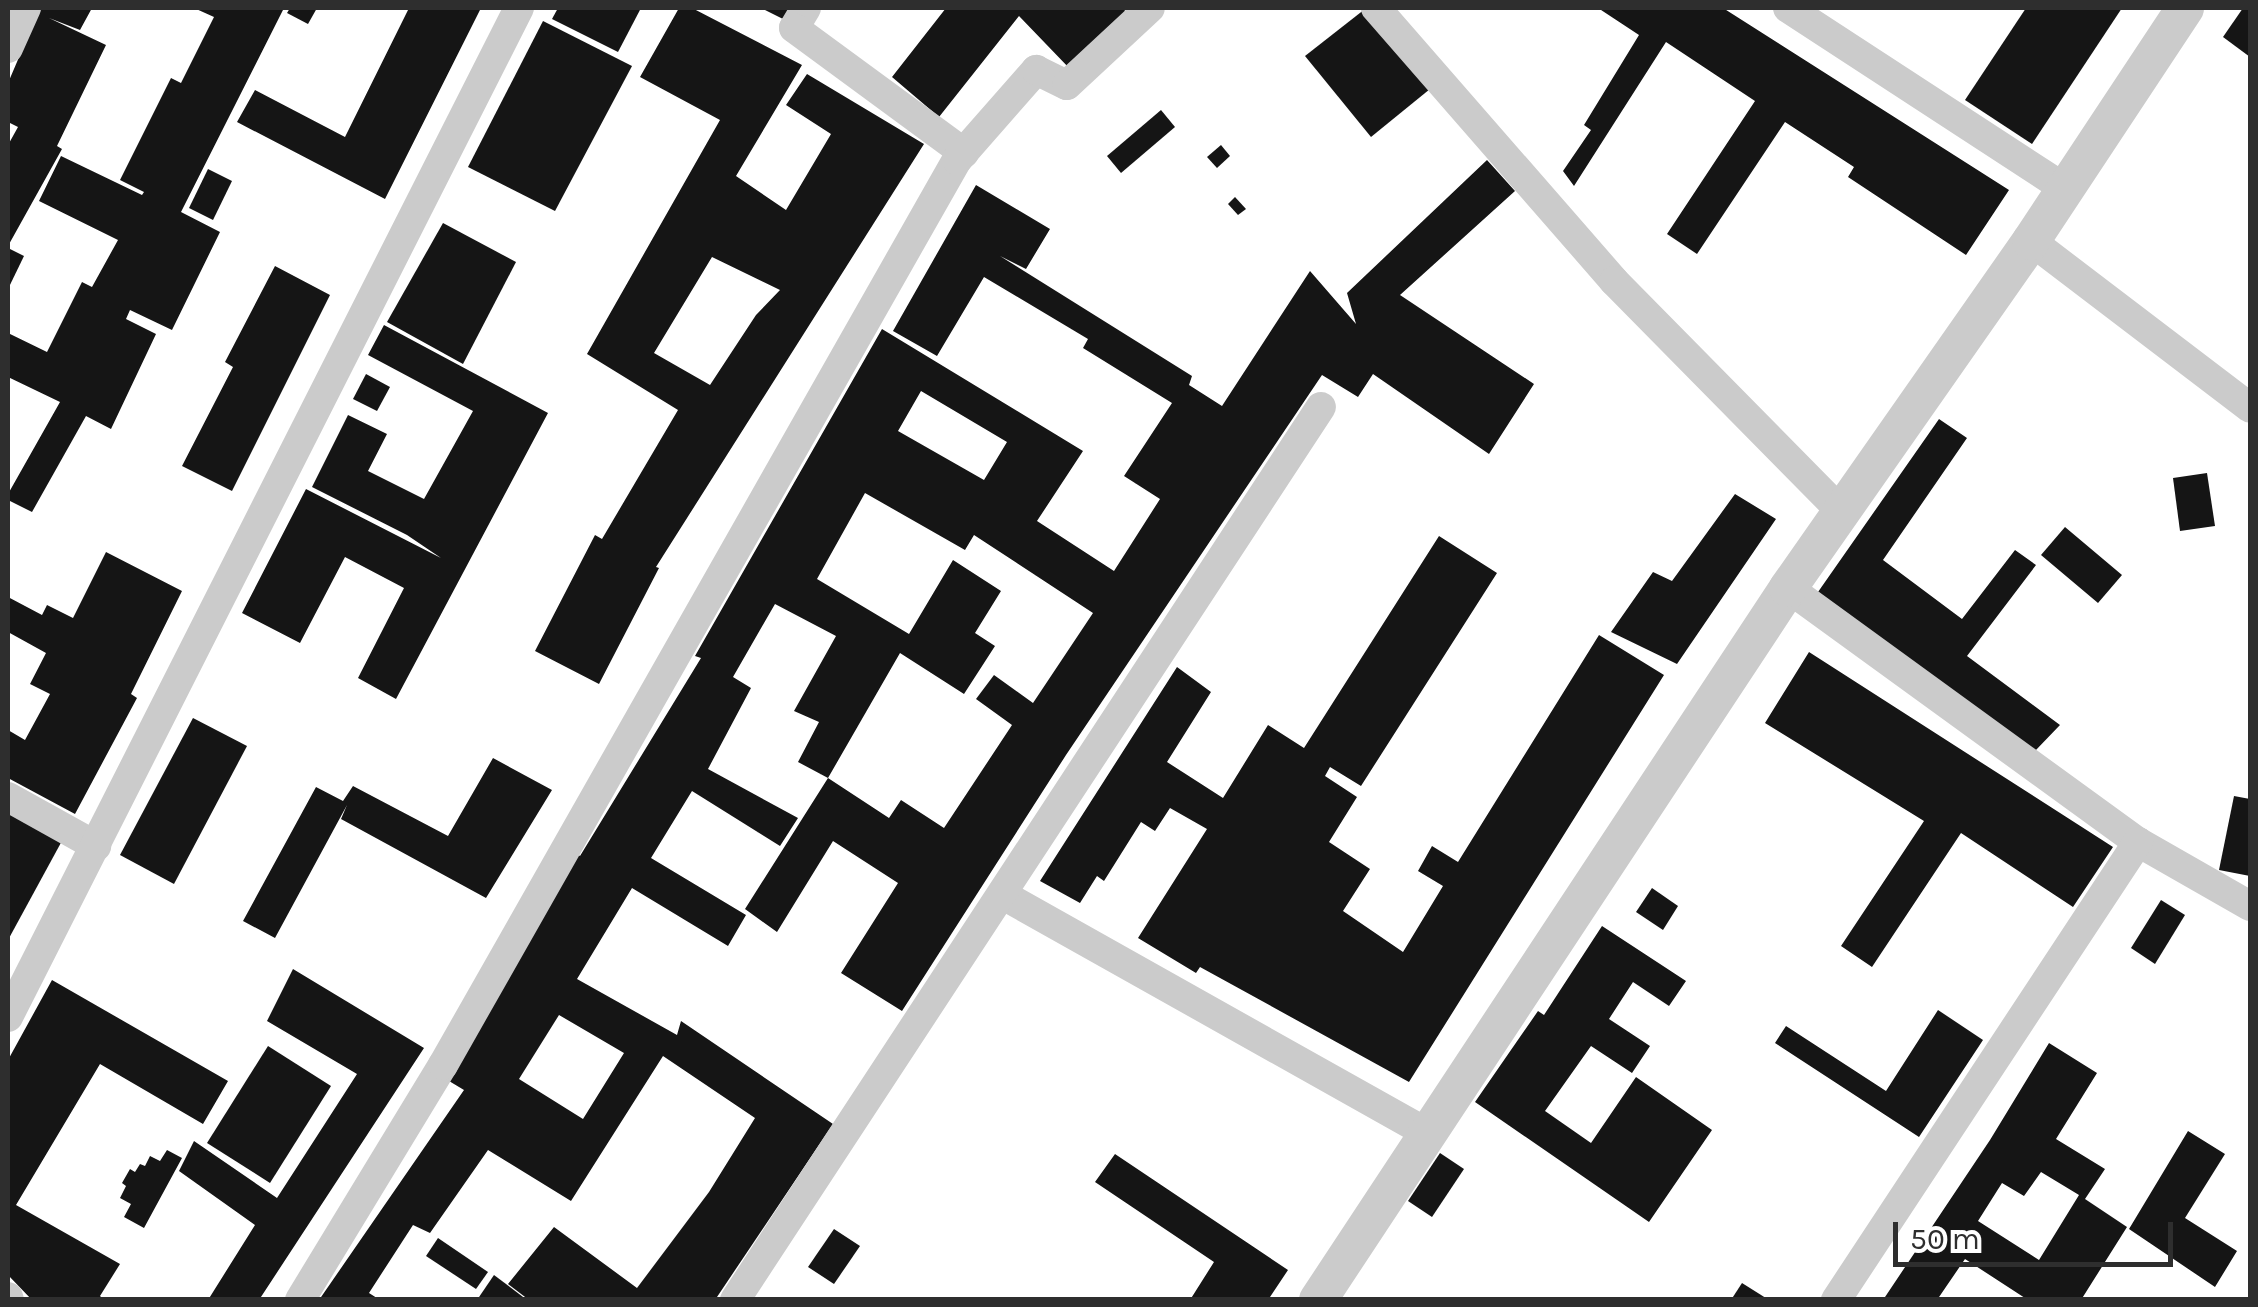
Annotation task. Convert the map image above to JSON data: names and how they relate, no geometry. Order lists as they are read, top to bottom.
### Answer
{
  "scale_bar": "50 m"
}
